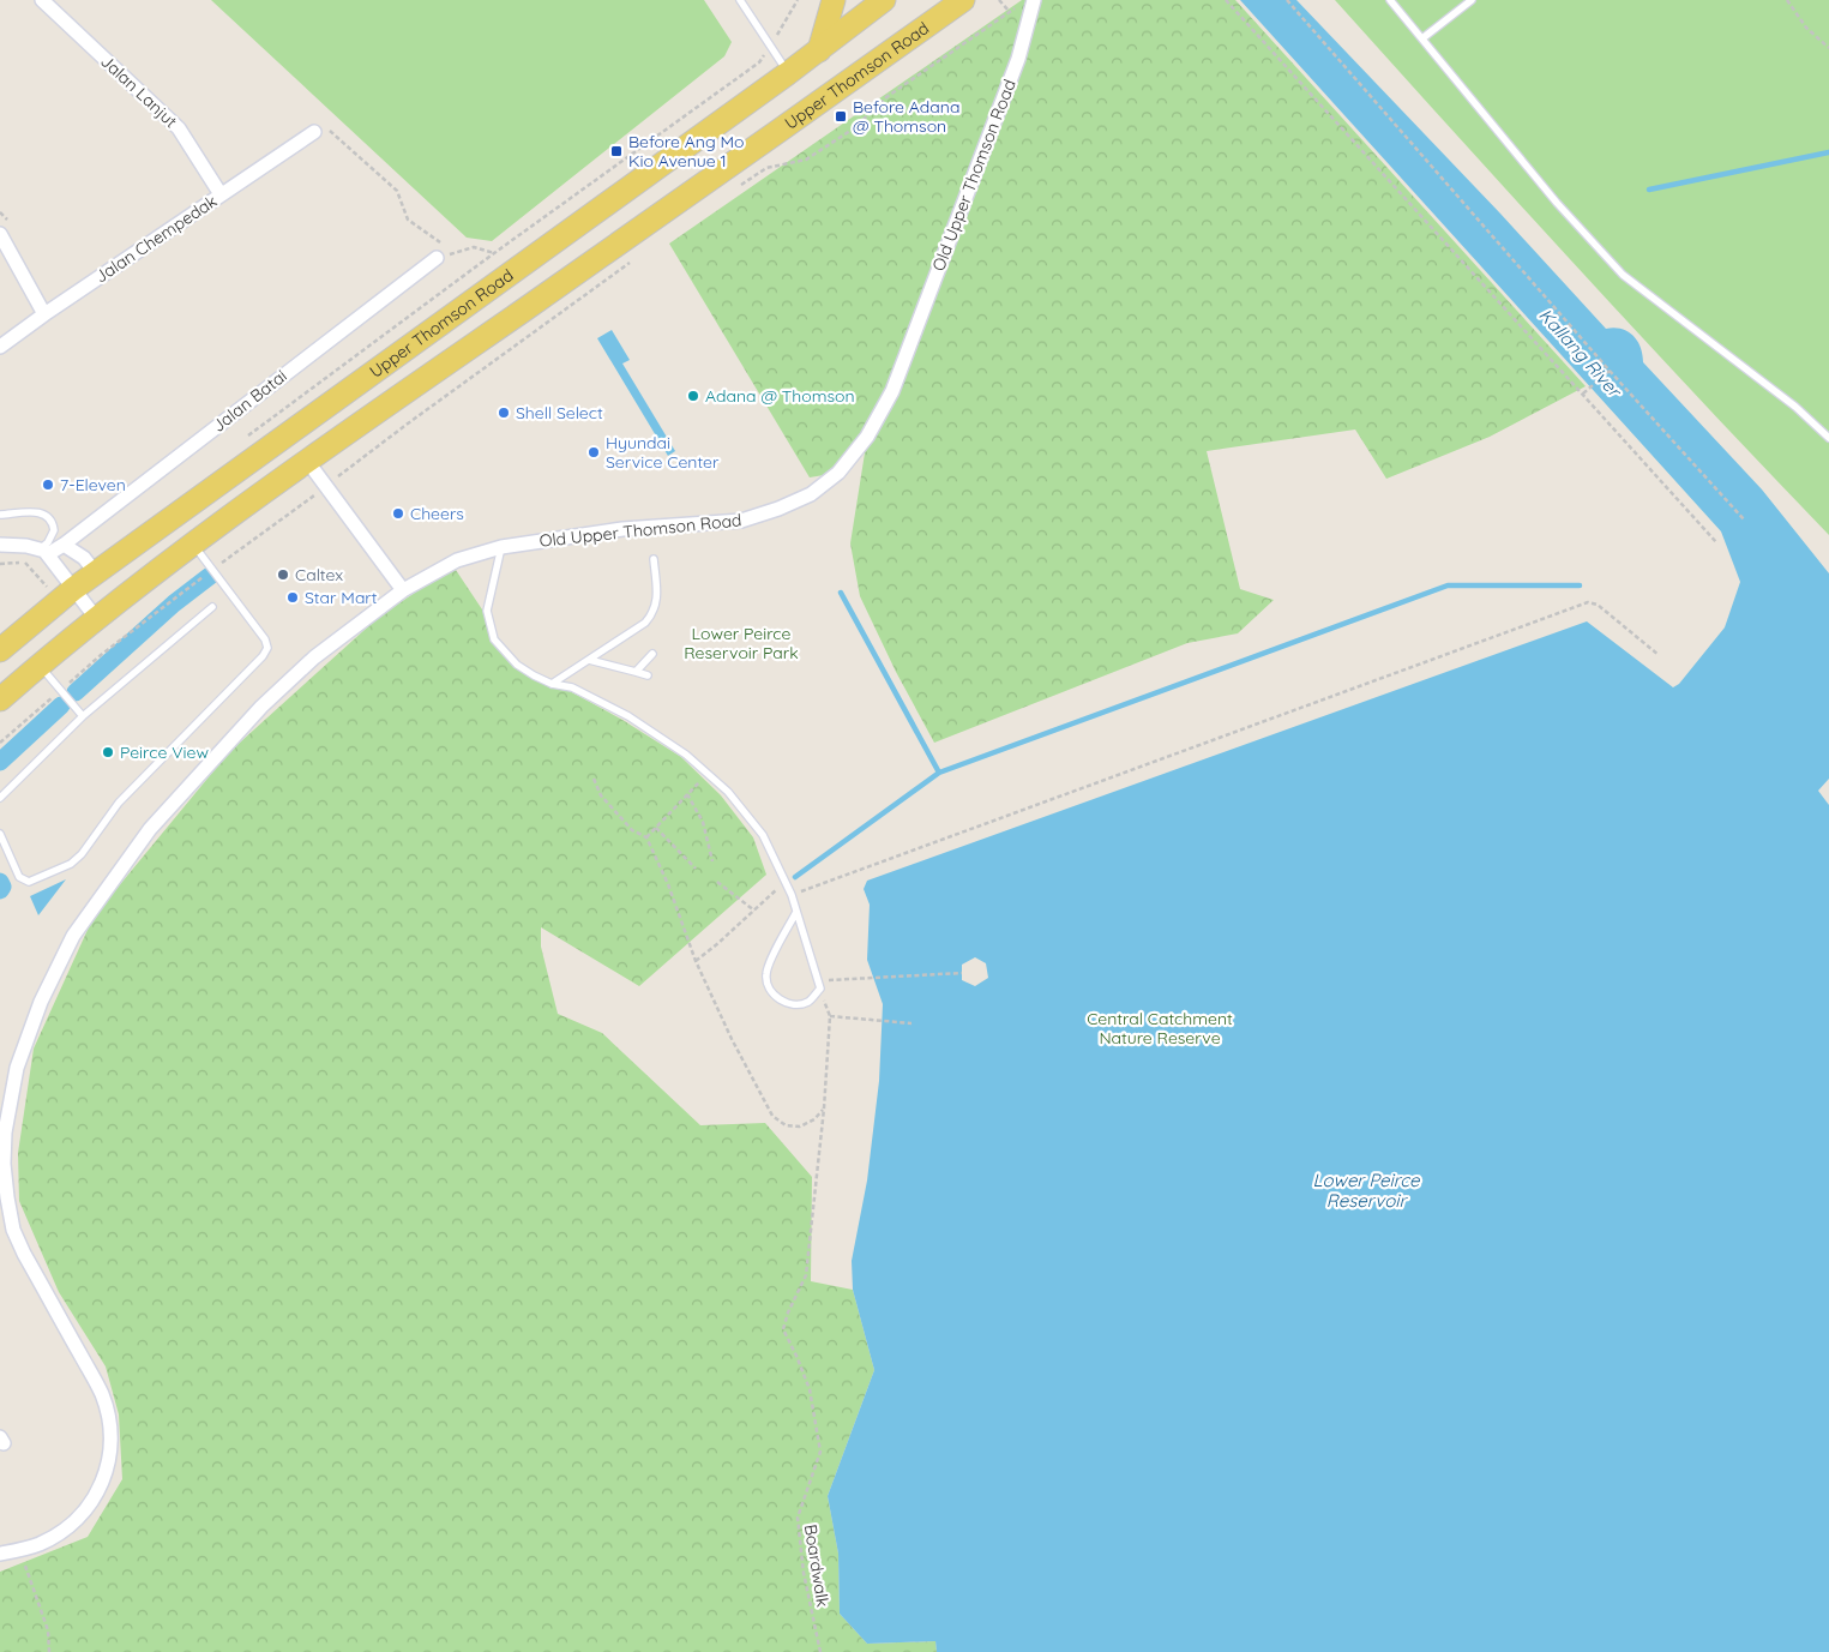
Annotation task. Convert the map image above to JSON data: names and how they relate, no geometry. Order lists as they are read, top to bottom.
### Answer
{
  "streets": {
    "main road": ["Upper Thomson Road"],
    "street": [
      "Jalan Lanjut",
      "Old Upper Thomson Road",
      "Jalan Chempedak",
      "Jalan Batai"
    ],
    "path": ["Boardwalk"]
  },
  "crossings": [
    ["Jalan Lanjut", "Jalan Chempedak"]
  ],
  "water": ["Kallang River", "Lower Peirce Reservoir"],
  "parks": ["Lower Peirce Reservoir Park", "Central Catchment Nature Reserve"],
  "places": {
    "transit": ["Before Adana @ Thomson", "Before Ang Mo Kio Avenue 1"],
    "other": [
      "Adana @ Thomson",
      "Shell Select",
      "Hyundai Service Center",
      "7-Eleven",
      "Cheers",
      "Caltex",
      "Star Mart",
      "Peirce View"
    ]
  }
}
